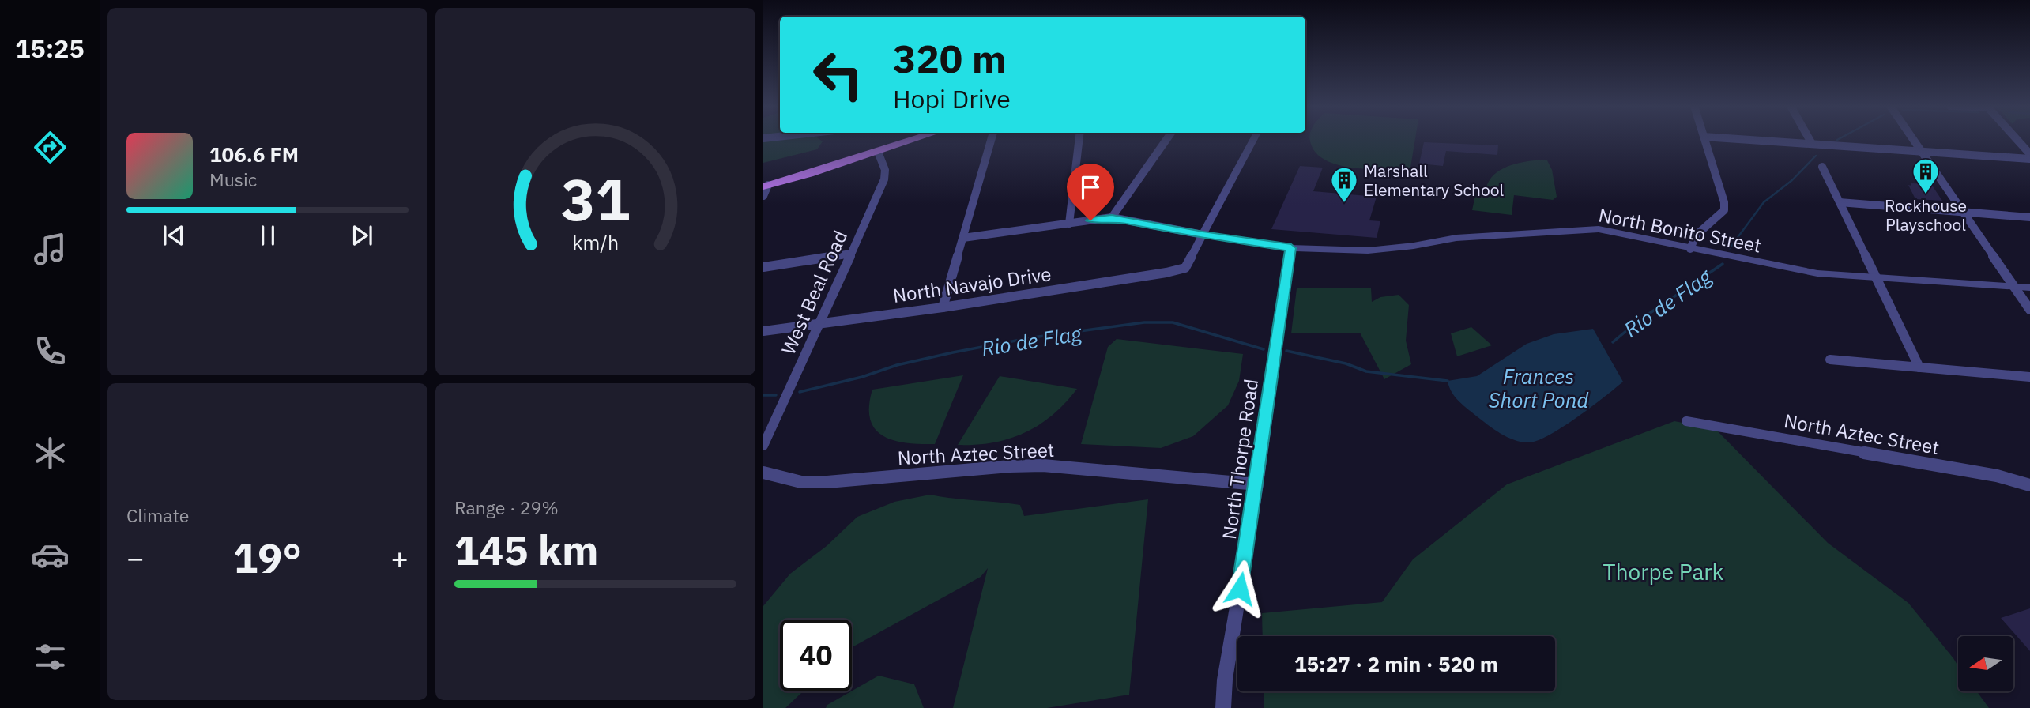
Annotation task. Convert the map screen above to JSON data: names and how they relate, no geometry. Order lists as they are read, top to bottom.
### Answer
{
  "streets": {
    "street": [
      "North Bonito Street",
      "North Navajo Drive",
      "West Beal Road",
      "North Aztec Street",
      "North Thorpe Road"
    ]
  },
  "crossings": [
    ["North Bonito Street", "North Navajo Drive"],
    ["North Bonito Street", "North Thorpe Road"],
    ["North Navajo Drive", "West Beal Road"],
    ["North Aztec Street", "North Thorpe Road"]
  ],
  "water": ["Rio de Flag", "Frances Short Pond"],
  "parks": ["Thorpe Park"],
  "places": {
    "building": ["Rockhouse Playschool", "Marshall Elementary School"]
  },
  "north": "left",
  "page": {
    "tabs": "15:25",
    "turn": ["320 m", "Hopi Drive"],
    "song": ["106.6 FM", "Music"],
    "tile": [
      "Climate",
      ["Range · 29%", "145 km"]
    ],
    "heat": ["−", "19°", "+"],
    "limit": "40",
    "trip": "15:27 · 2 min · 520 m",
    "gauge": ["31", "km/h"]
  }
}
